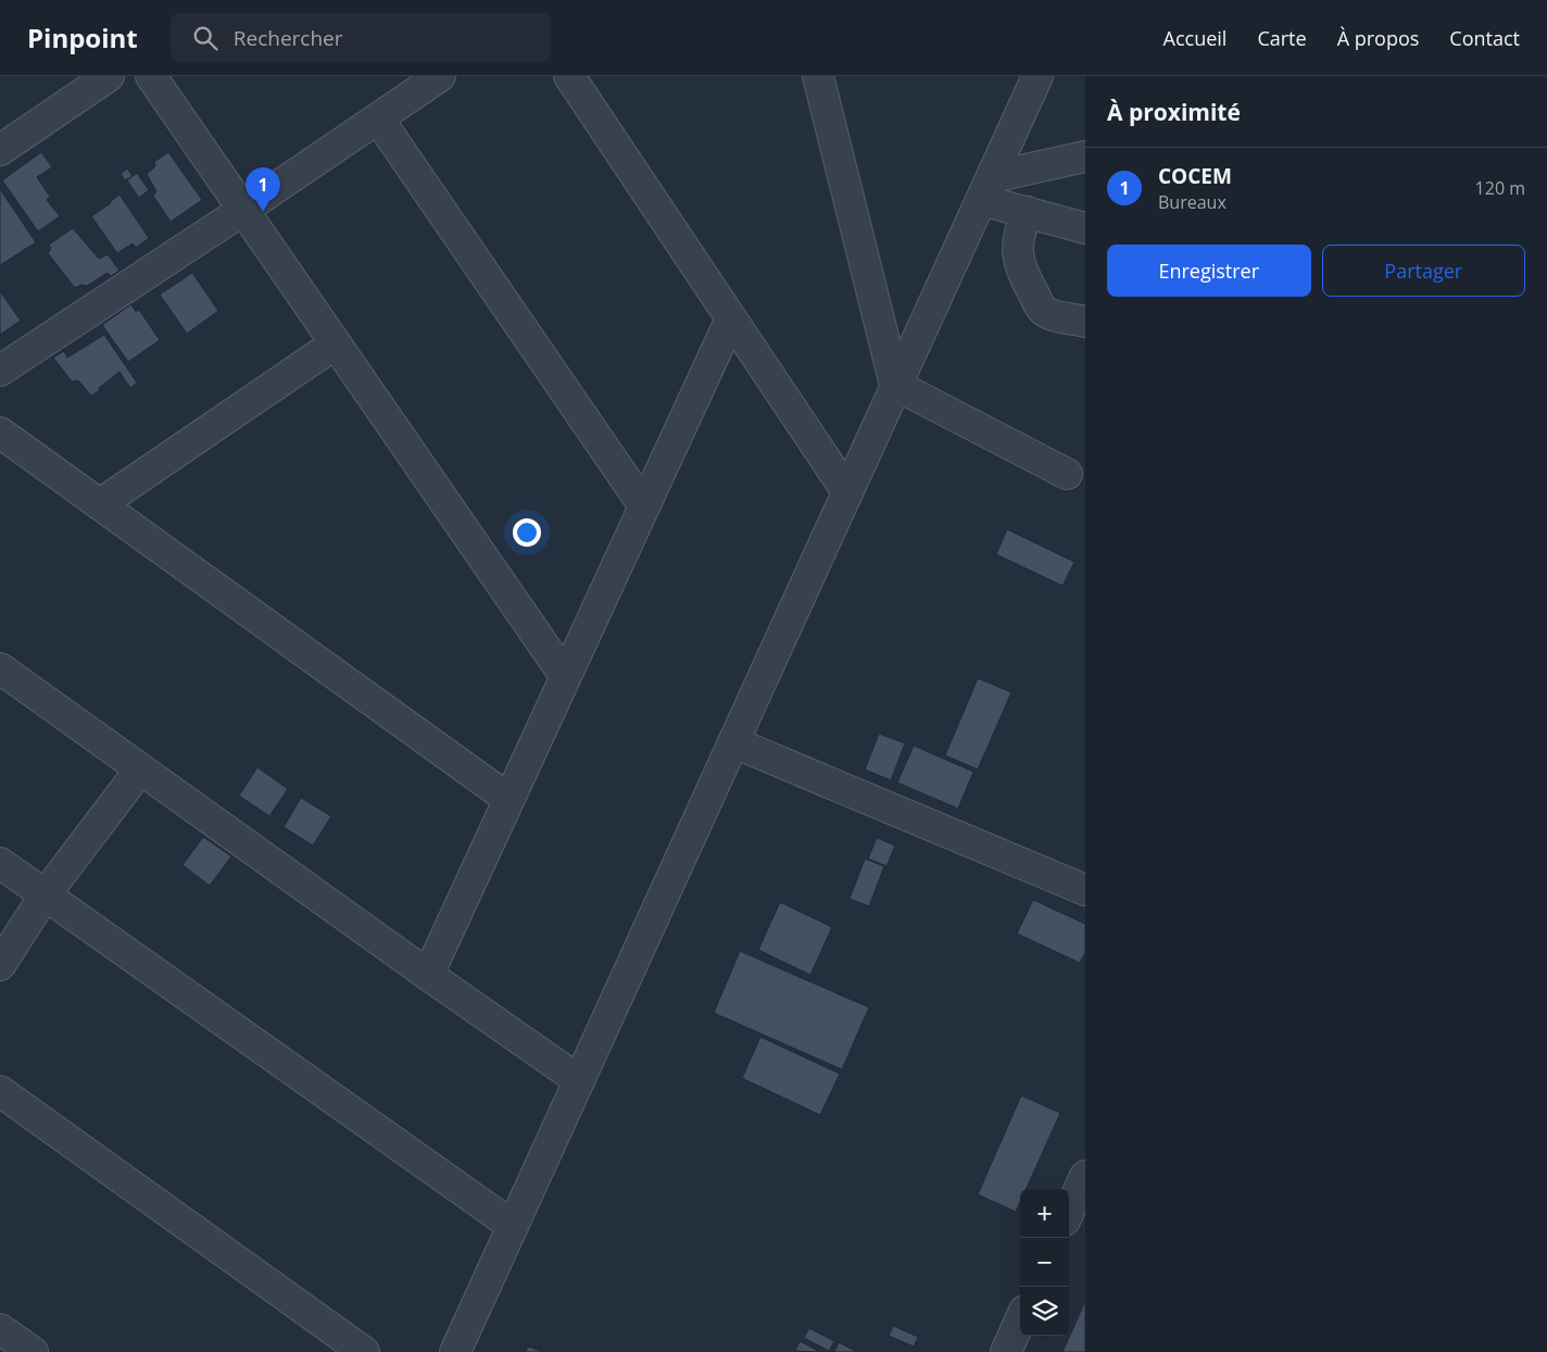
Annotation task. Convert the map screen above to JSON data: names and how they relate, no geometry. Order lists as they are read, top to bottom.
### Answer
{
  "page": {
    "header": "Pinpoint",
    "search": "Rechercher",
    "nav": [
      "Accueil",
      "Carte",
      "À propos",
      "Contact"
    ],
    "heading": "À proximité",
    "list": [
      {
        "mark": "1",
        "name": "COCEM",
        "note": "Bureaux",
        "value": "120 m"
      }
    ],
    "pins": "1",
    "buttons": ["Enregistrer", "Partager"],
    "map_buttons": ["+", "−"]
  }
}
